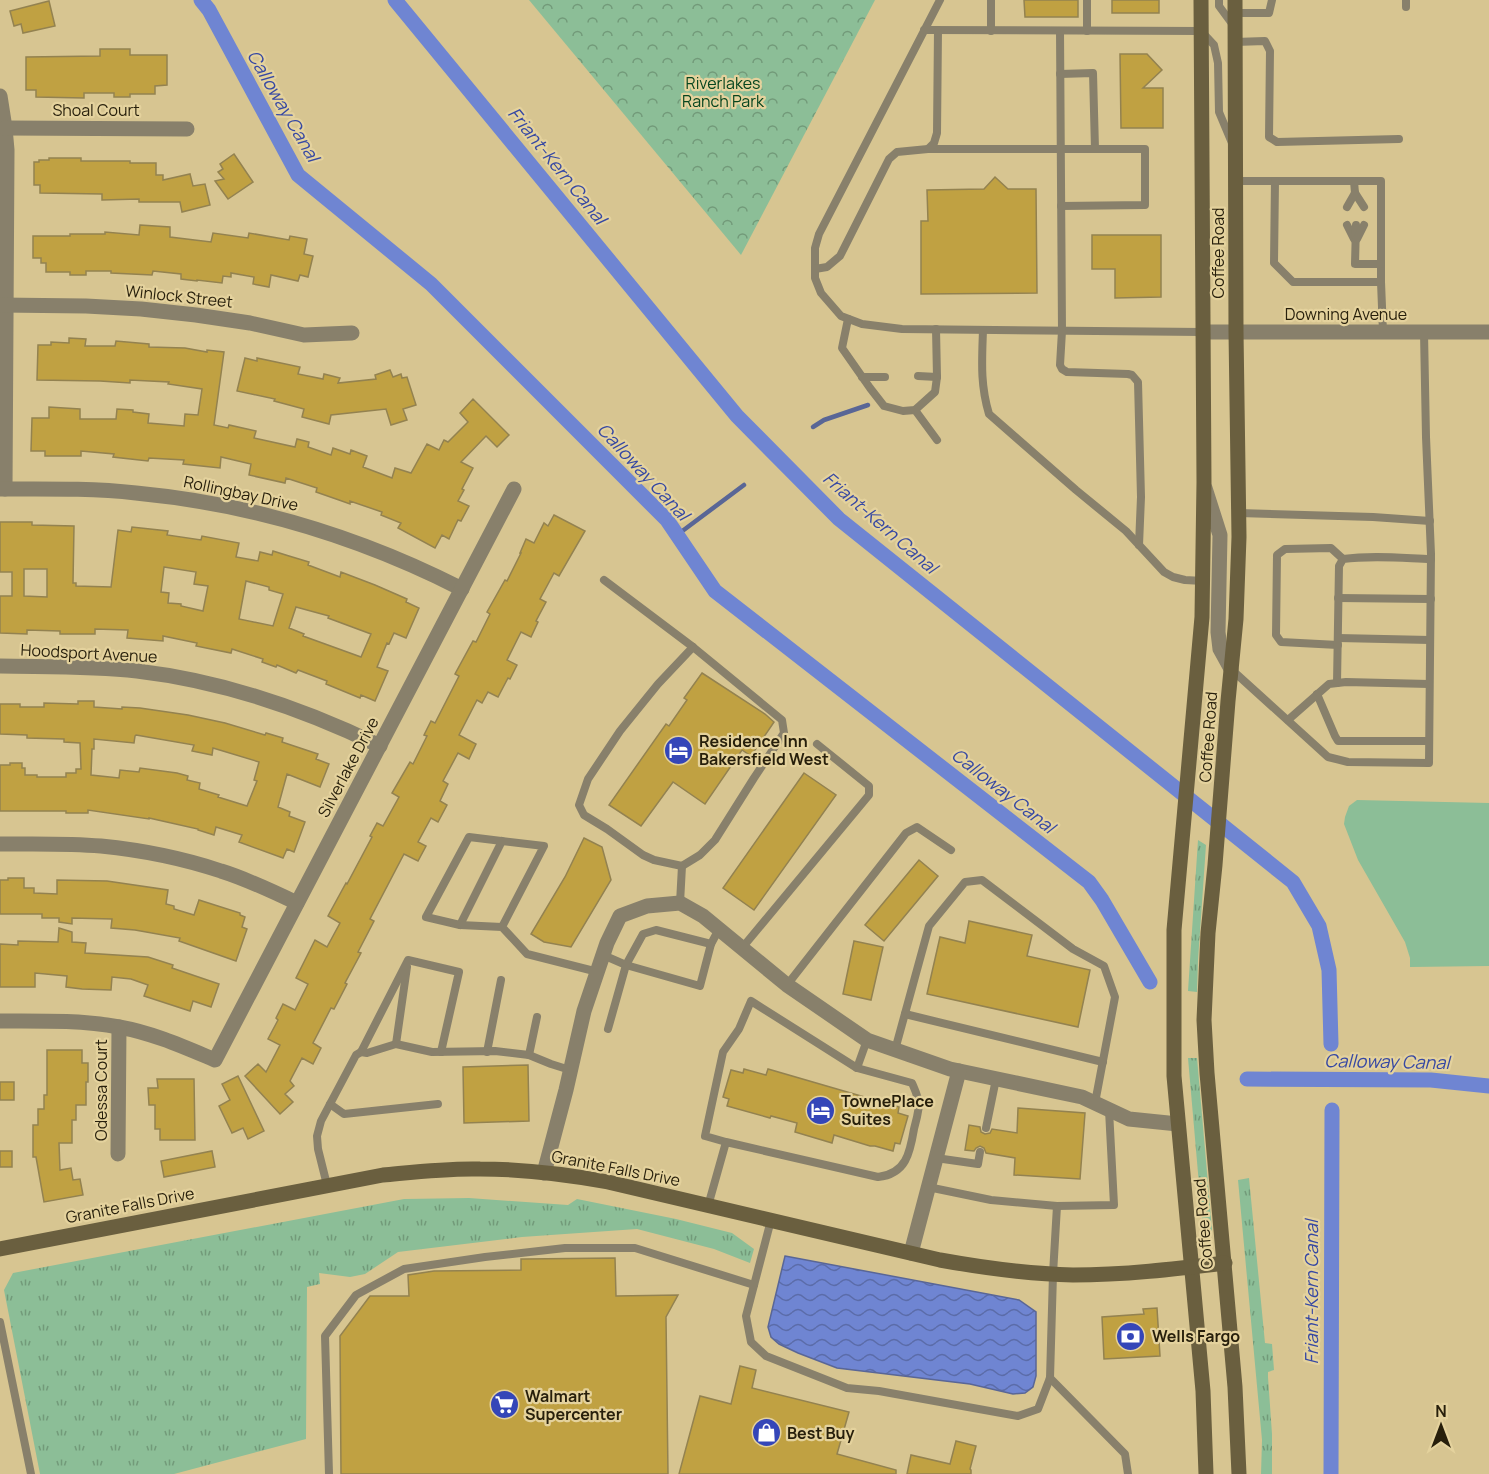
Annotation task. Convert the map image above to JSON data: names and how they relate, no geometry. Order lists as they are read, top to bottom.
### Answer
{
  "streets": {
    "main road": ["Coffee Road", "Granite Falls Drive"],
    "street": [
      "Shoal Court",
      "Winlock Street",
      "Downing Avenue",
      "Rollingbay Drive",
      "Hoodsport Avenue",
      "Silverlake Drive",
      "Odessa Court"
    ]
  },
  "crossings": [
    ["Coffee Road", "Downing Avenue"],
    ["Coffee Road", "Granite Falls Drive"],
    ["Rollingbay Drive", "Silverlake Drive"],
    ["Hoodsport Avenue", "Silverlake Drive"],
    ["Silverlake Drive", "Odessa Court"]
  ],
  "water": ["Calloway Canal", "Friant-Kern Canal"],
  "parks": ["Riverlakes Ranch Park"],
  "places": {
    "hotel": ["Residence Inn Bakersfield West", "TownePlace Suites"],
    "bank": ["Wells Fargo"],
    "supermarket": ["Walmart Supercenter"],
    "shop": ["Best Buy"]
  },
  "north": "top"
}
